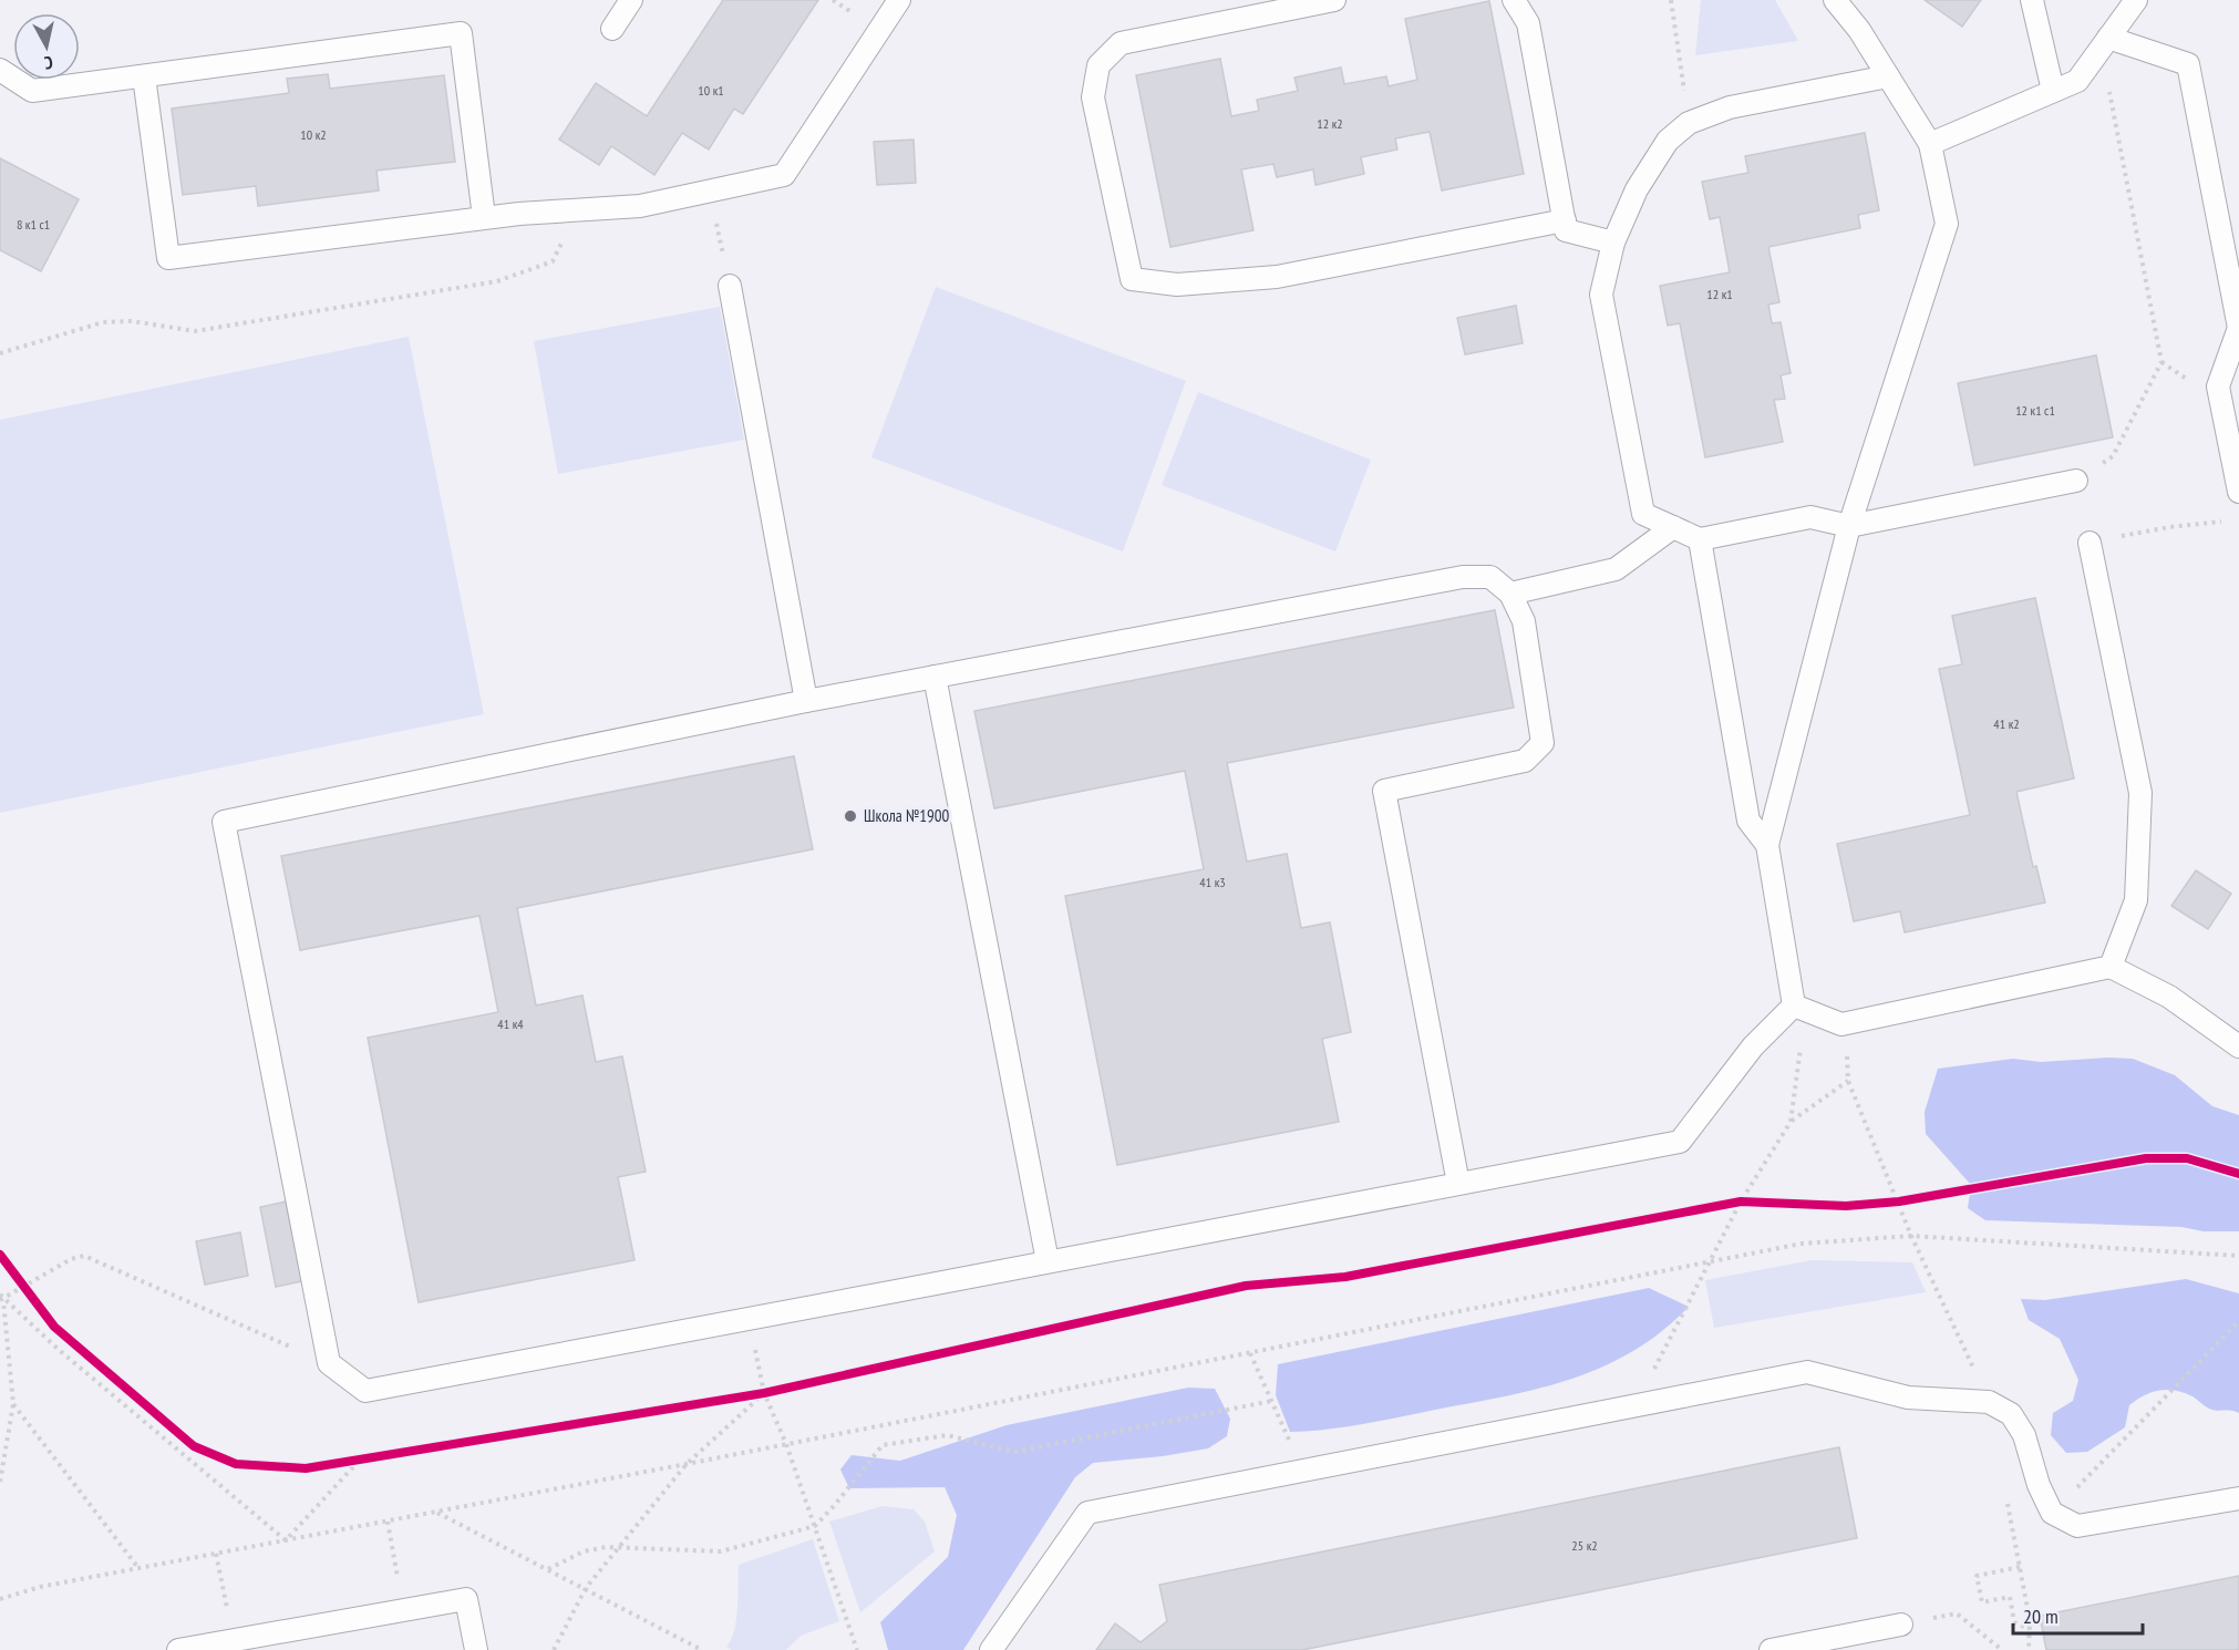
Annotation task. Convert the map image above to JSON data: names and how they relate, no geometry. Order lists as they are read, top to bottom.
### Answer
{
  "places": ["Школа №1900"],
  "house_numbers": [
    "10 к1",
    "12 к2",
    "10 к2",
    "8 к1 с1",
    "12 к1",
    "12 к1 с1",
    "41 к2",
    "41 к3",
    "41 к4",
    "25 к2"
  ],
  "scale_bar": "20 m",
  "north": "bottom"
}
